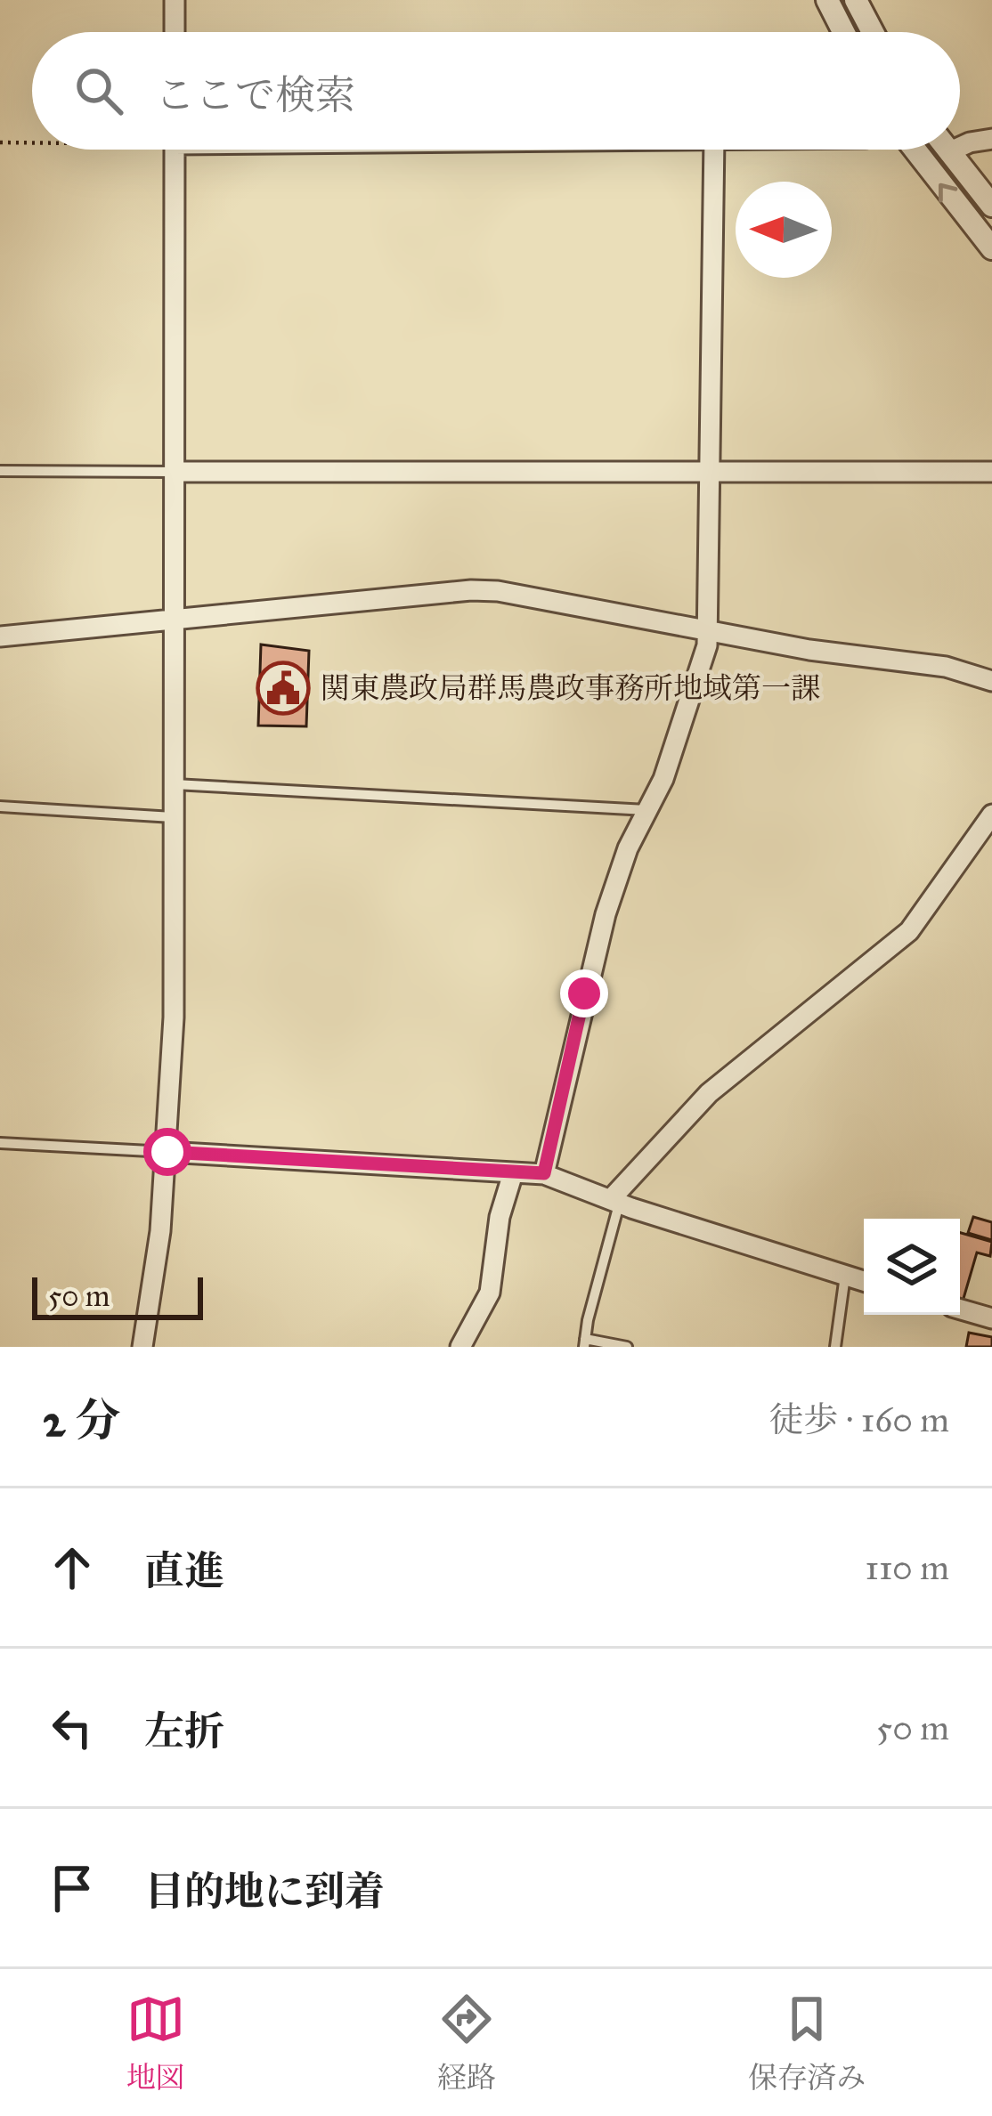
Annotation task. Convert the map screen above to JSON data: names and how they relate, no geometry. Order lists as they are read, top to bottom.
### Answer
{
  "places": {
    "public building": ["関東農政局群馬農政事務所地域第一課"]
  },
  "scale_bar": "50 m",
  "north": "left",
  "page": {
    "search": "ここで検索",
    "scale": "50 m",
    "heading": ["2 分", "徒歩 · 160 m"],
    "list": [
      ["直進", "110 m"],
      ["左折", "50 m"],
      "目的地に到着"
    ],
    "nav": ["地図", "経路", "保存済み"]
  }
}
